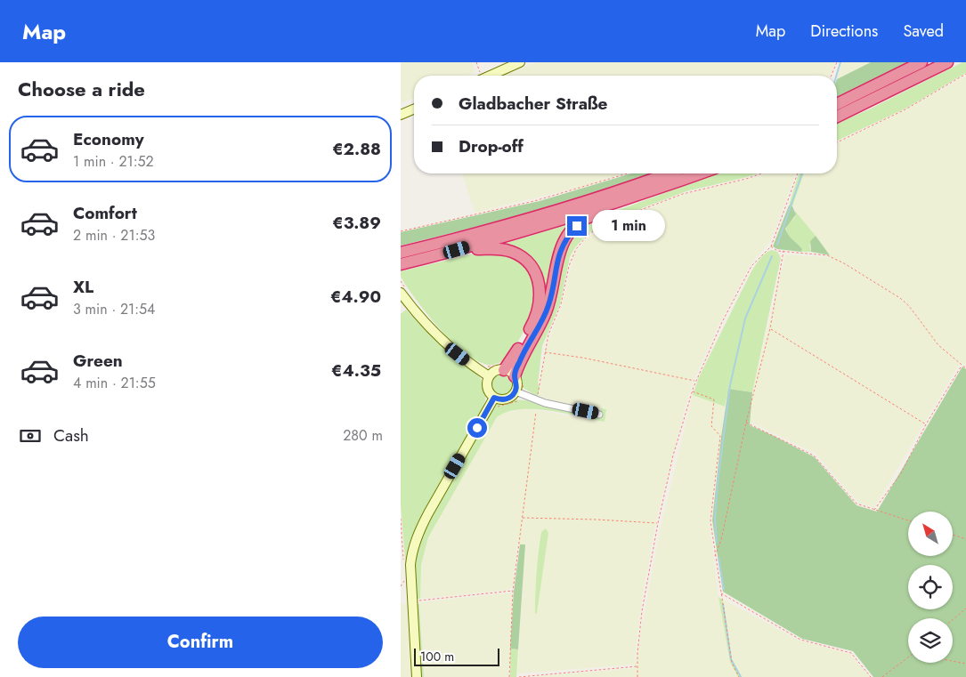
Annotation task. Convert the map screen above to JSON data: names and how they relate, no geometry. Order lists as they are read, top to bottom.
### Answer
{
  "scale_bar": "100 m",
  "north": "top left",
  "page": {
    "header": "Map",
    "nav": ["Map", "Directions", "Saved"],
    "heading": "Choose a ride",
    "banner": ["Gladbacher Straße", "Drop-off"],
    "list": [
      {
        "name": "Economy",
        "note": "1 min · 21:52",
        "value": "€2.88"
      },
      {
        "name": "Comfort",
        "note": "2 min · 21:53",
        "value": "€3.89"
      },
      {
        "name": "XL",
        "note": "3 min · 21:54",
        "value": "€4.90"
      },
      {
        "name": "Green",
        "note": "4 min · 21:55",
        "value": "€4.35"
      }
    ],
    "bubble": "1 min",
    "pay": ["Cash", "280 m"],
    "buttons": "Confirm",
    "scale": "100 m"
  }
}
